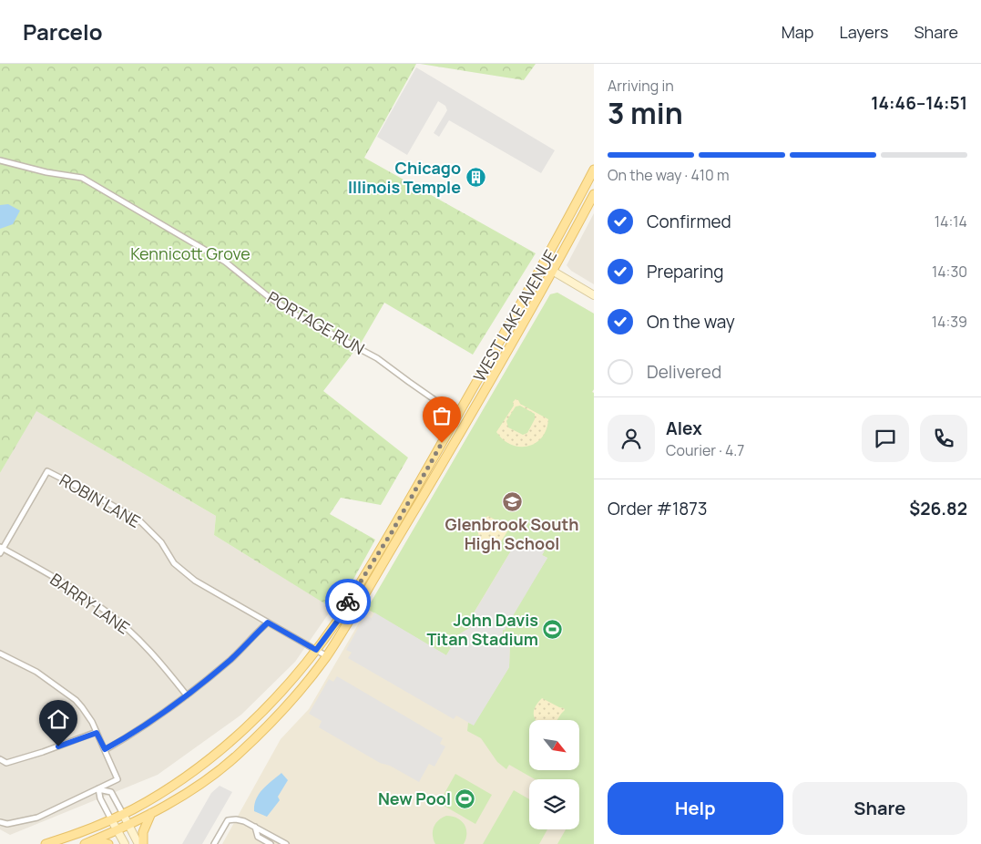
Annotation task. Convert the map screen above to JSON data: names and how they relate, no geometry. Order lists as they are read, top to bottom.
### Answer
{
  "streets": {
    "main road": ["WEST LAKE AVENUE"],
    "street": ["PORTAGE RUN", "ROBIN LANE", "BARRY LANE"]
  },
  "crossings": [
    ["WEST LAKE AVENUE", "PORTAGE RUN"],
    ["WEST LAKE AVENUE", "ROBIN LANE"],
    ["ROBIN LANE", "BARRY LANE"]
  ],
  "parks": ["Kennicott Grove"],
  "places": {
    "building": ["Chicago Illinois Temple"],
    "school or university": ["Glenbrook South High School"],
    "sports": ["John Davis Titan Stadium", "New Pool"]
  },
  "north": "bottom right",
  "page": {
    "header": "Parcelo",
    "nav": ["Map", "Layers", "Share"],
    "heading": ["3 min", "Arriving in", "14:46–14:51"],
    "panel": [
      "Alex",
      "Courier · 4.7",
      "Order #1873",
      "$26.82"
    ],
    "bar": "On the way · 410 m",
    "list": [
      ["Confirmed", "14:14"],
      ["Preparing", "14:30"],
      ["On the way", "14:39"],
      "Delivered"
    ],
    "buttons": ["Help", "Share"]
  }
}
